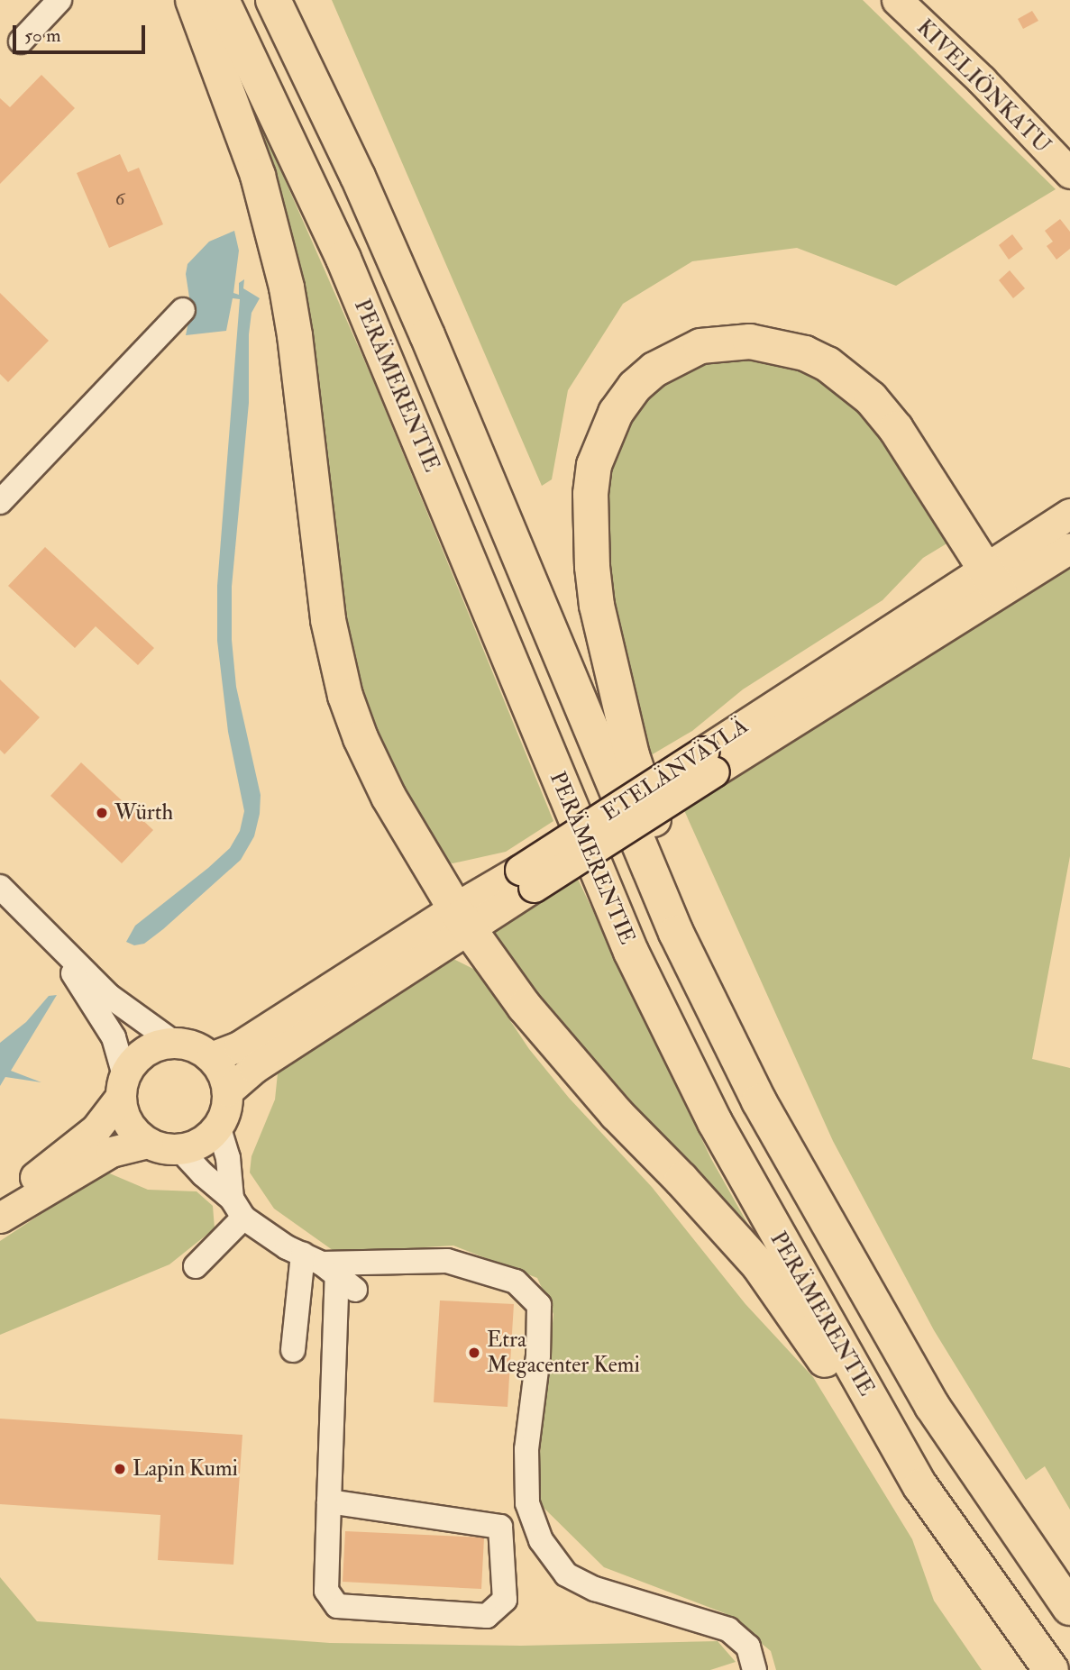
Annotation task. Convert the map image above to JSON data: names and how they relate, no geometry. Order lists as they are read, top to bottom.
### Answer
{
  "streets": {
    "highway": ["PERÄMERENTIE"],
    "main road": ["KIVELIÖNKATU", "ETELÄNVÄYLÄ"]
  },
  "places": ["Würth", "Etra Megacenter Kemi", "Lapin Kumi"],
  "house_numbers": ["6"],
  "scale_bar": "50 m"
}
